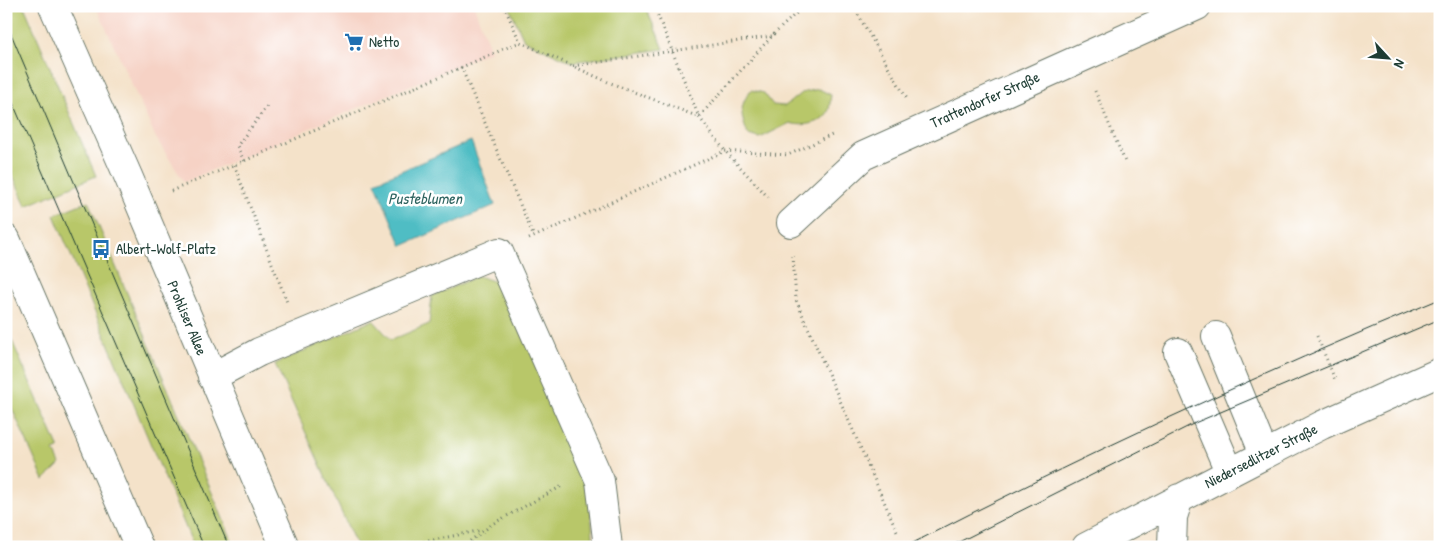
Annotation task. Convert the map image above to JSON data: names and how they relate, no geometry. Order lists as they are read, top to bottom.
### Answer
{
  "streets": {
    "street": ["Trattendorfer Straße", "Prohliser Allee", "Niedersedlitzer Straße"]
  },
  "water": ["Pusteblumen"],
  "places": {
    "supermarket": ["Netto"],
    "bus stop": ["Albert-Wolf-Platz"]
  },
  "north": "bottom right"
}
